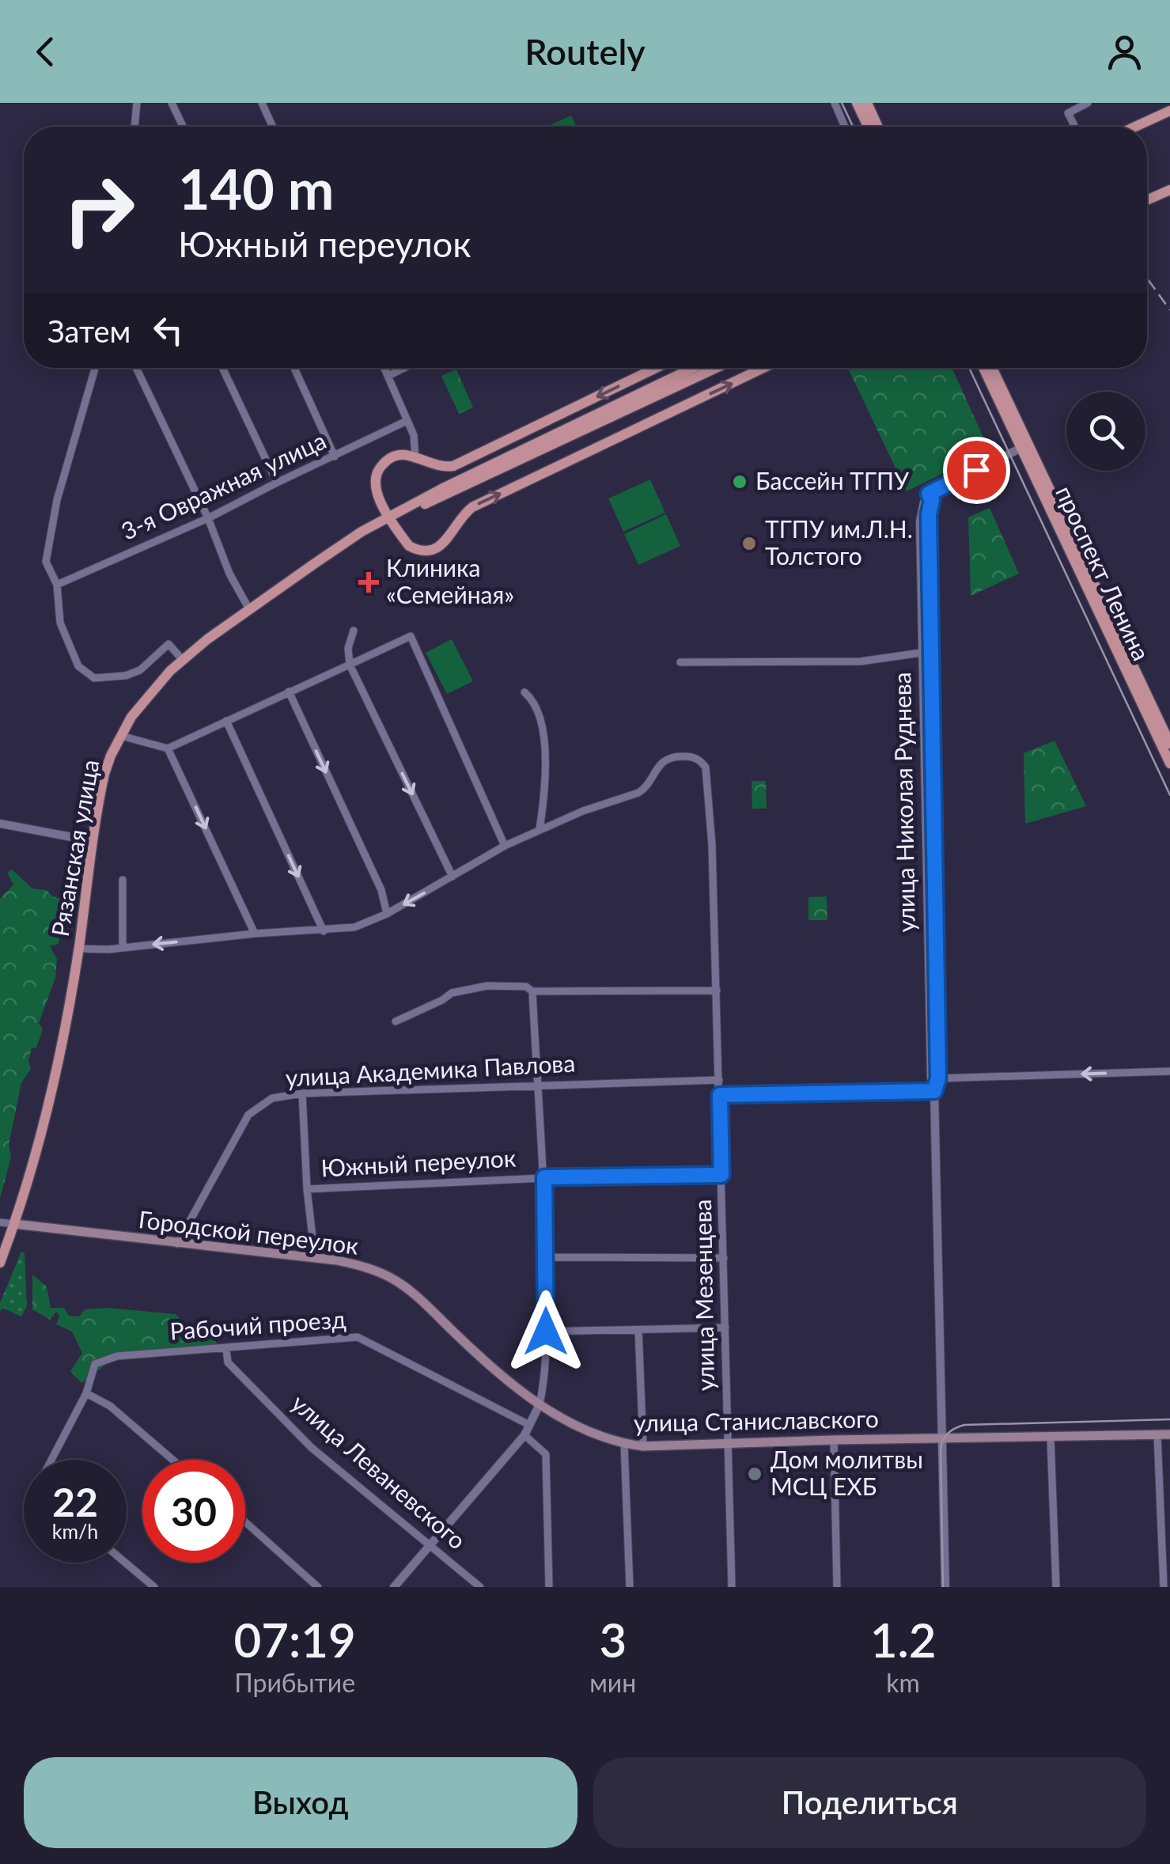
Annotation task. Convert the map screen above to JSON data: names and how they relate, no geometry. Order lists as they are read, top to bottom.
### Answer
{
  "streets": {
    "main road": [
      "проспект Ленина",
      "Рязанская улица",
      "Городской переулок",
      "улица Станиславского"
    ],
    "street": [
      "3-я Овражная улица",
      "улица Николая Руднева",
      "улица Академика Павлова",
      "Южный переулок",
      "улица Мезенцева",
      "Рабочий проезд",
      "улица Леваневского"
    ]
  },
  "crossings": [
    ["проспект Ленина", "улица Николая Руднева"],
    ["улица Николая Руднева", "улица Станиславского"],
    ["Рязанская улица", "Городской переулок"],
    ["улица Академика Павлова", "Городской переулок"],
    ["улица Академика Павлова", "улица Мезенцева"],
    ["Южный переулок", "улица Мезенцева"],
    ["Городской переулок", "улица Станиславского"],
    ["улица Мезенцева", "улица Станиславского"],
    ["Рабочий проезд", "улица Леваневского"]
  ],
  "places": {
    "other": ["Бассейн ТГПУ", "ТГПУ им.Л.Н. Толстого", "Дом молитвы МСЦ ЕХБ"],
    "health": ["Клиника «Семейная»"]
  },
  "page": {
    "header": "Routely",
    "turn": ["140 m", "Южный переулок"],
    "then": "Затем",
    "speed": "22 km/h",
    "limit": "30",
    "eta": [
      "07:19",
      "Прибытие",
      "3",
      "мин",
      "1.2",
      "km"
    ],
    "buttons": ["Выход", "Поделиться"]
  }
}
